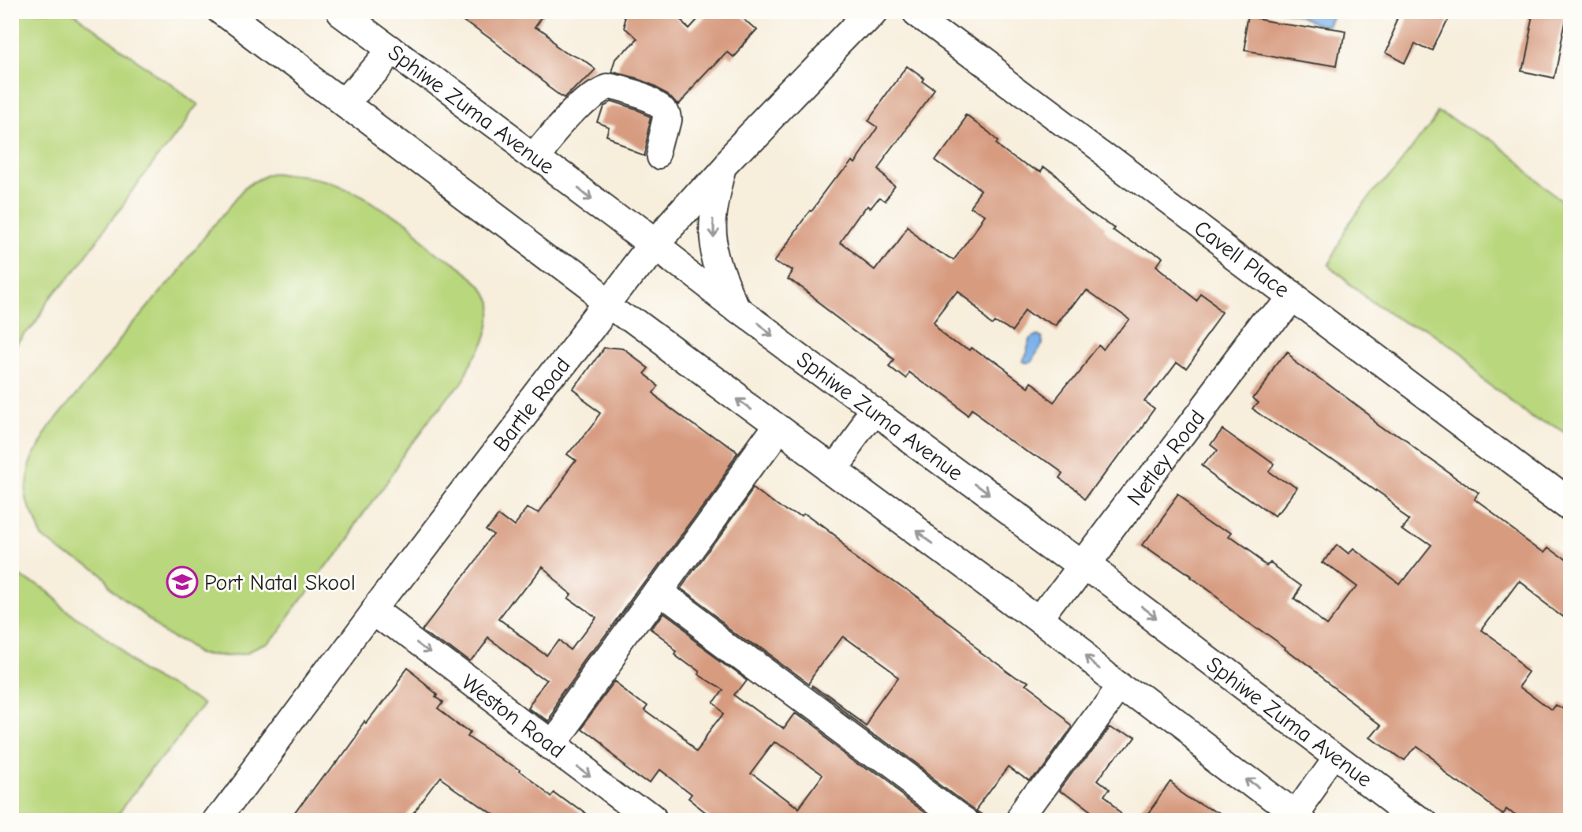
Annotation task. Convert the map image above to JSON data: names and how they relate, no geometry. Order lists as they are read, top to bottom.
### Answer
{
  "streets": {
    "street": [
      "Sphiwe Zuma Avenue",
      "Cavell Place",
      "Bartle Road",
      "Netley Road",
      "Weston Road"
    ]
  },
  "crossings": [
    ["Sphiwe Zuma Avenue", "Bartle Road"],
    ["Sphiwe Zuma Avenue", "Netley Road"],
    ["Cavell Place", "Netley Road"],
    ["Bartle Road", "Weston Road"]
  ],
  "places": {
    "school or university": ["Port Natal Skool"]
  }
}
